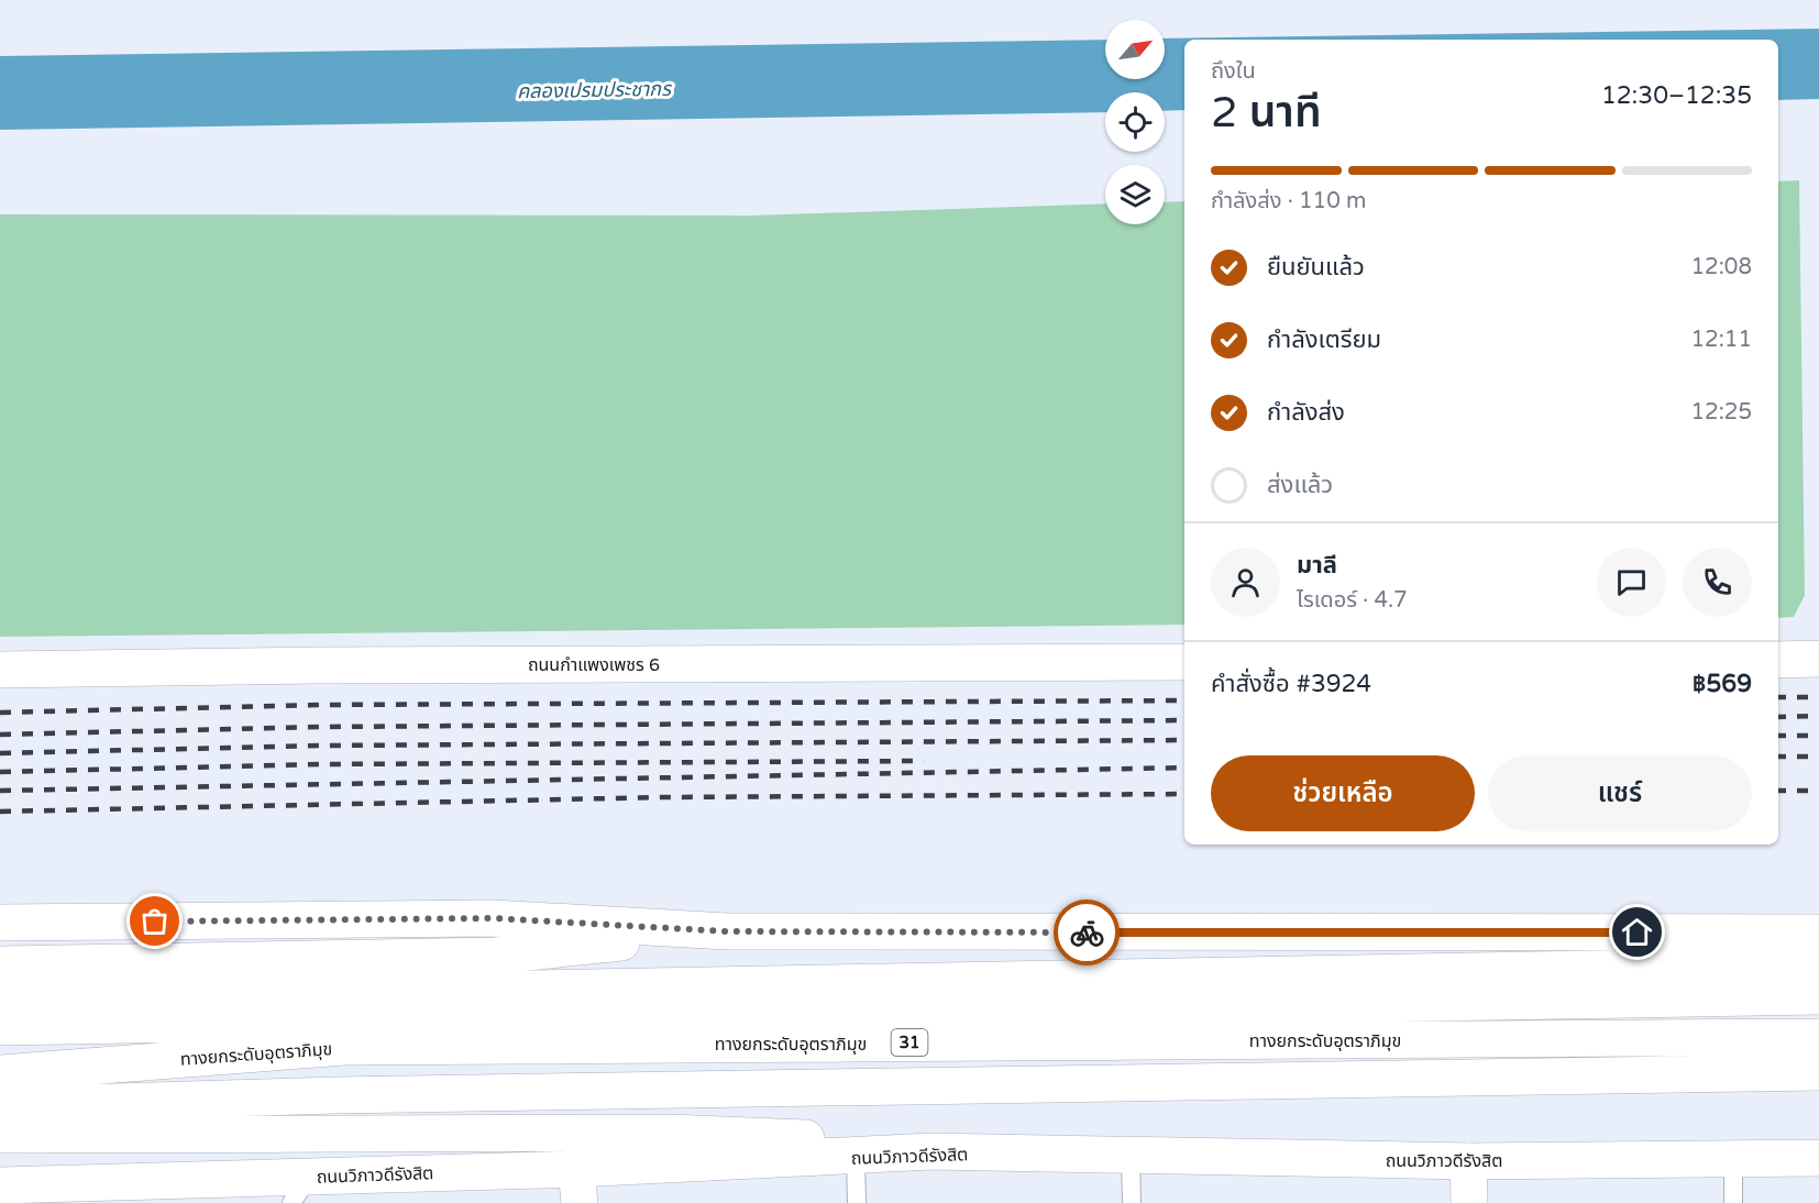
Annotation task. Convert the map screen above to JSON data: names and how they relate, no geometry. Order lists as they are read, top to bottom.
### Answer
{
  "streets": {
    "main road": [
      "ถนนกำแพงเพชร 6",
      "ทางยกระดับอุตราภิมุข",
      "31",
      "ถนนวิภาวดีรังสิต"
    ]
  },
  "water": ["คลองเปรมประชากร"],
  "north": "top right",
  "page": {
    "heading": ["2 นาที", "ถึงใน", "12:30–12:35"],
    "panel": [
      "มาลี",
      "ไรเดอร์ · 4.7",
      "คำสั่งซื้อ #3924",
      "฿569"
    ],
    "bar": "กำลังส่ง · 110 m",
    "list": [
      ["ยืนยันแล้ว", "12:08"],
      ["กำลังเตรียม", "12:11"],
      ["กำลังส่ง", "12:25"],
      "ส่งแล้ว"
    ],
    "buttons": ["ช่วยเหลือ", "แชร์"]
  }
}
